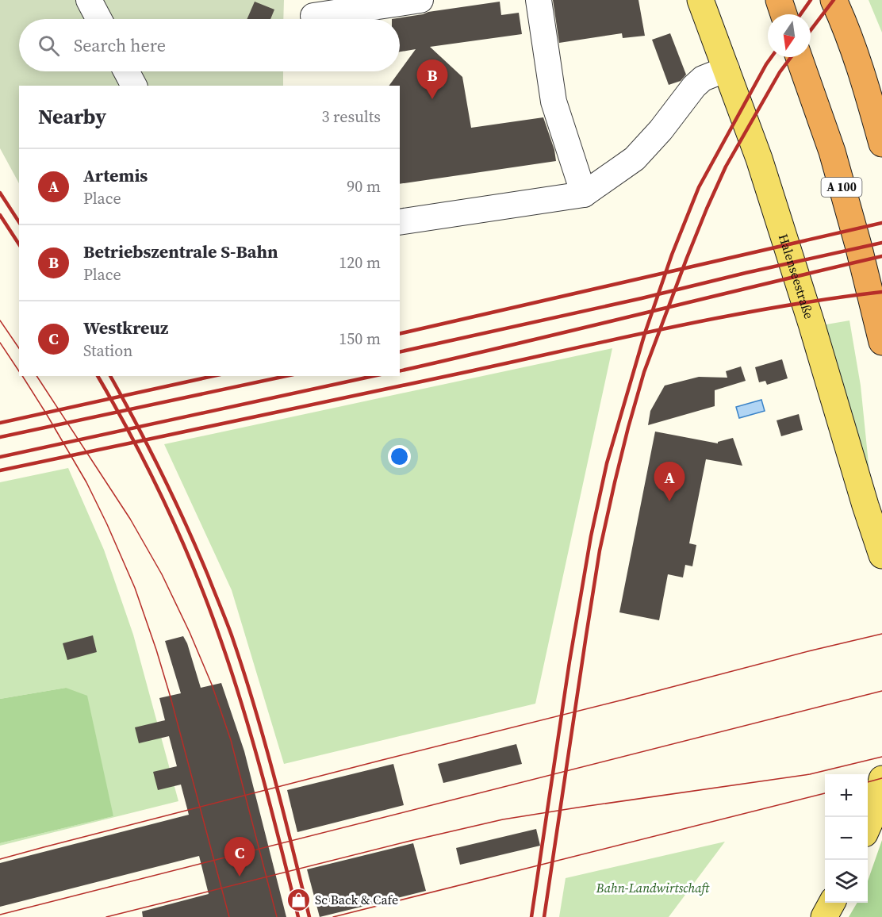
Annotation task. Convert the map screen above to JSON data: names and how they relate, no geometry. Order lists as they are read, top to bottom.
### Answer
{
  "streets": {
    "highway": ["A 100"],
    "main road": ["Halenseestraße"]
  },
  "parks": ["Bahn-Landwirtschaft"],
  "places": {
    "shop": ["Sc Back & Cafe"]
  },
  "north": "bottom",
  "page": {
    "search": "Search here",
    "pins": ["B", "A", "C"],
    "heading": ["Nearby", "3 results"],
    "list": [
      {
        "mark": "A",
        "name": "Artemis",
        "note": "Place",
        "value": "90 m"
      },
      {
        "mark": "B",
        "name": "Betriebszentrale S-Bahn",
        "note": "Place",
        "value": "120 m"
      },
      {
        "mark": "C",
        "name": "Westkreuz",
        "note": "Station",
        "value": "150 m"
      }
    ],
    "map_buttons": ["+", "−"]
  }
}
